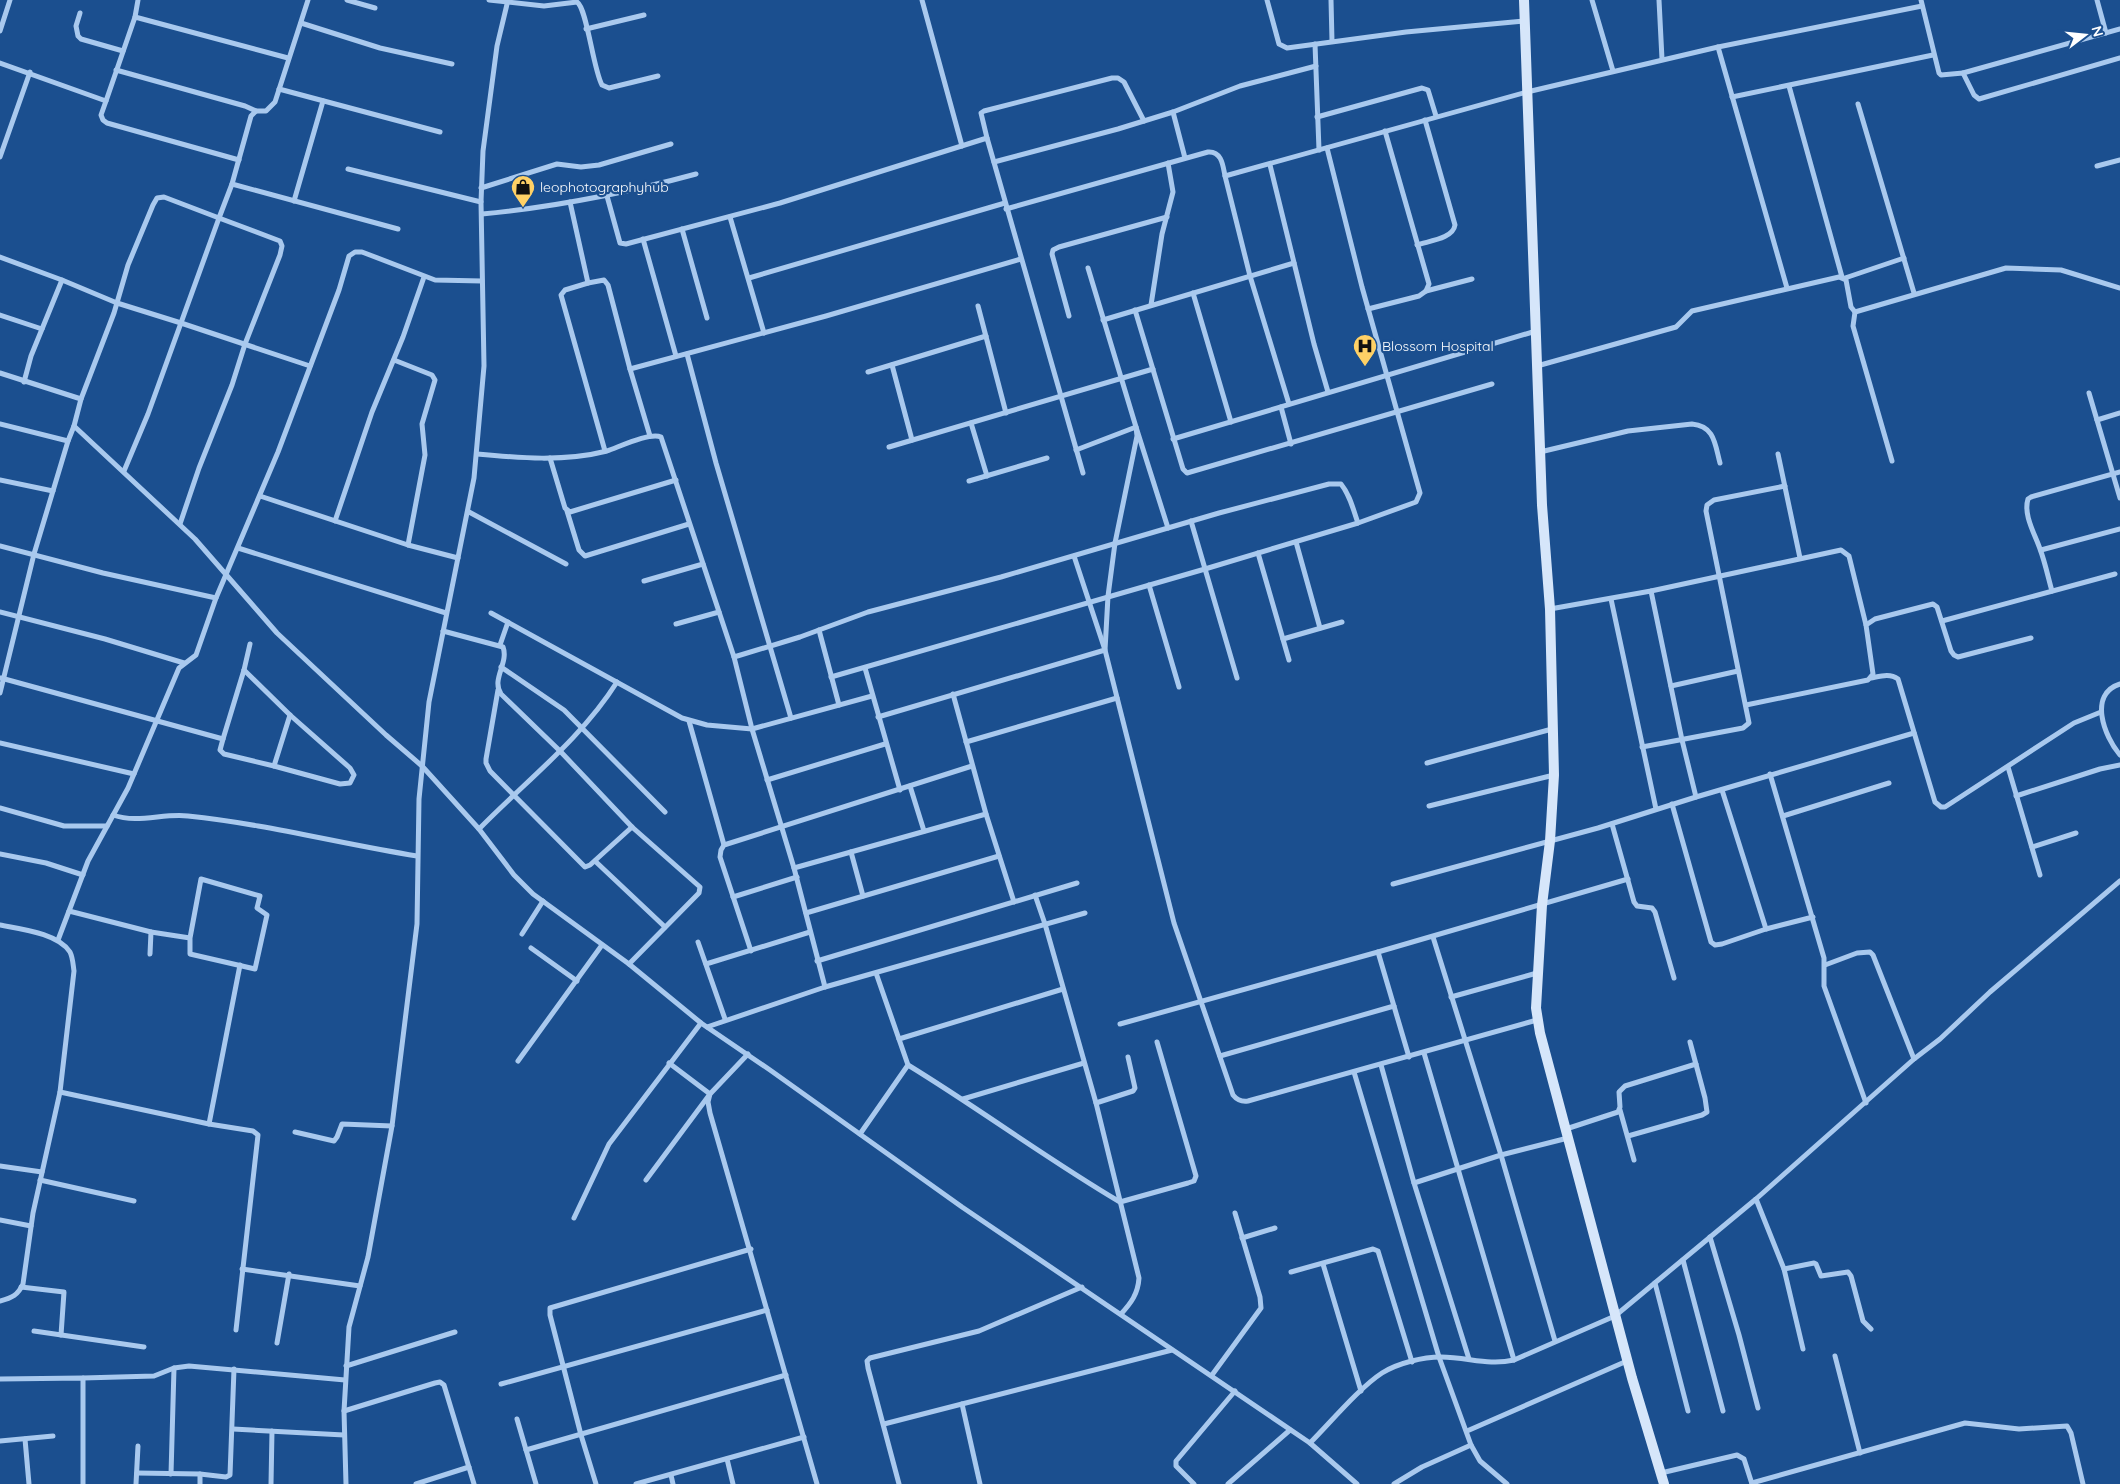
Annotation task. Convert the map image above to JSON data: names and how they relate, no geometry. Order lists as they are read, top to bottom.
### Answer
{
  "places": {
    "shop": ["leophotographyhub"],
    "hospital": ["Blossom Hospital"]
  },
  "north": "right"
}
